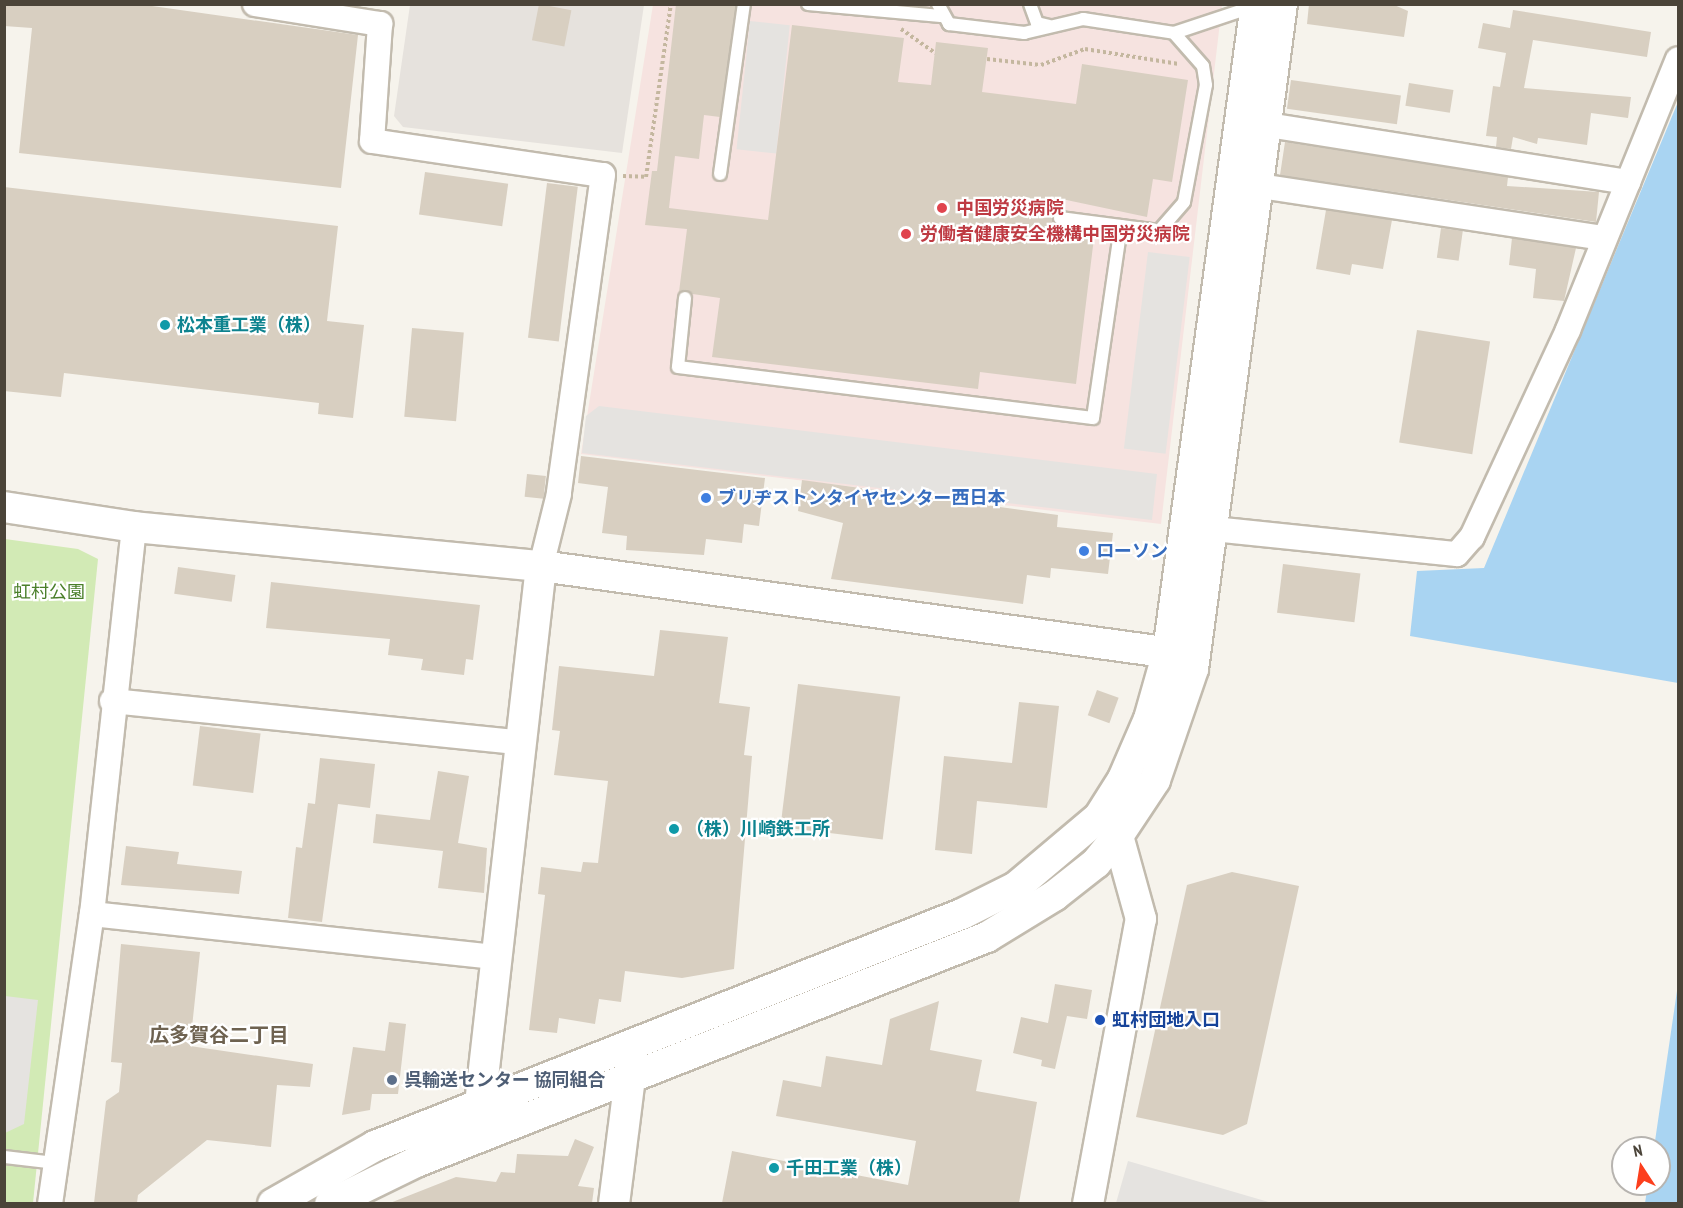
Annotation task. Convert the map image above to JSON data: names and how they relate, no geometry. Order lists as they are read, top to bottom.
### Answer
{
  "districts": ["広多賀谷二丁目"],
  "parks": ["虹村公園"],
  "places": [
    "中国労災病院",
    "労働者健康安全機構中国労災病院",
    "松本重工業（株）",
    "ブリヂストンタイヤセンター西日本",
    "ローソン",
    "（株）川崎鉄工所",
    "虹村団地入口",
    "呉輸送センター 協同組合",
    "千田工業（株）"
  ],
  "north": "top"
}
